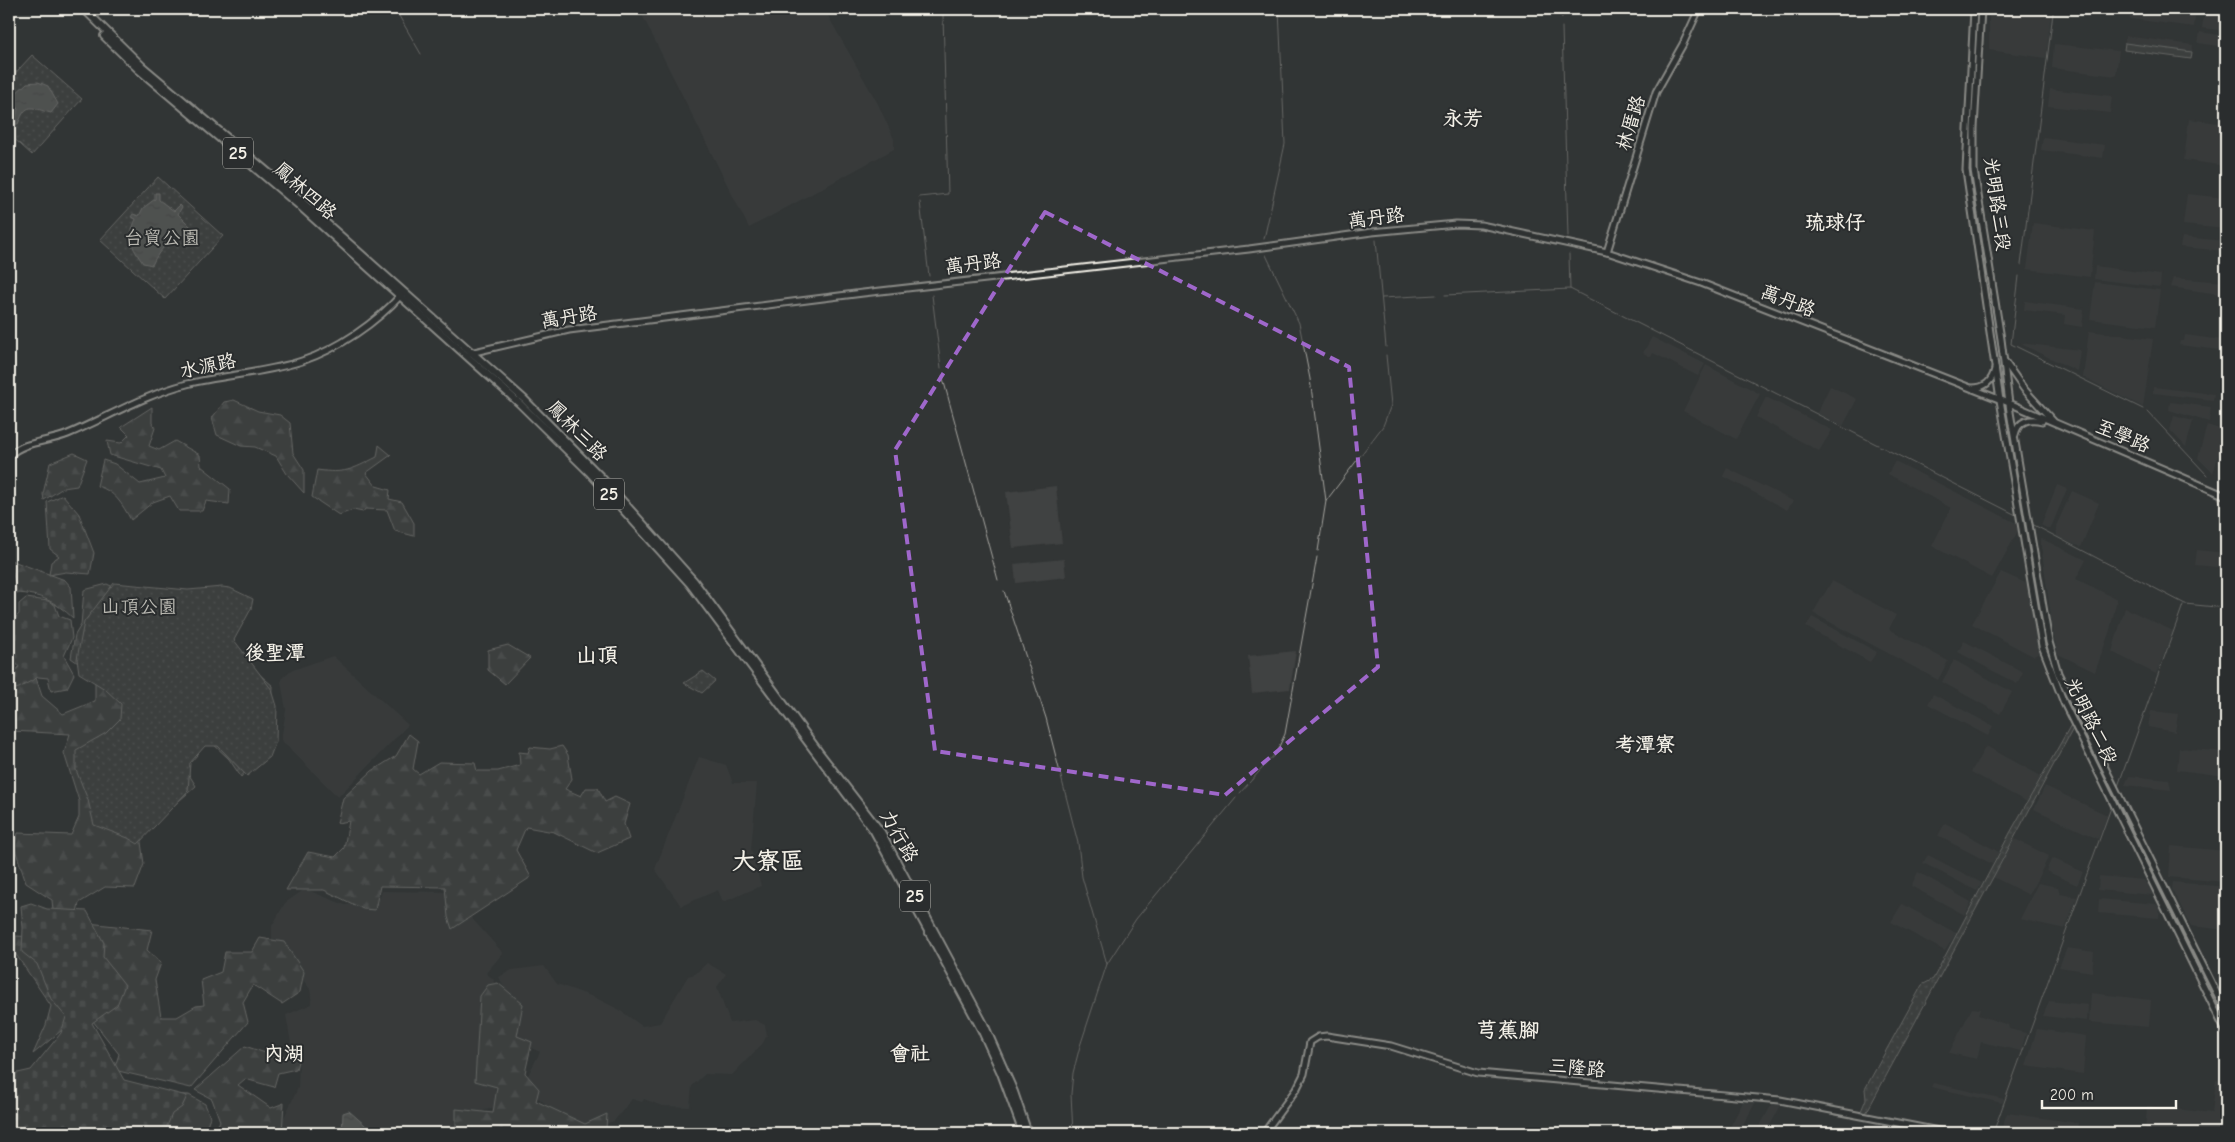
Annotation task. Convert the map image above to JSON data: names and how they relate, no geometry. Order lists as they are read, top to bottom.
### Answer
{
  "streets": {
    "main road": [
      "25",
      "鳳林四路",
      "鳳林三路",
      "力行路"
    ],
    "street": [
      "林厝路",
      "光明路三段",
      "萬丹路",
      "水源路",
      "至學路",
      "光明路二段",
      "三隆路"
    ]
  },
  "crossings": [
    ["林厝路", "萬丹路"],
    ["鳳林四路", "水源路"],
    ["鳳林四路", "鳳林三路"],
    ["光明路三段", "萬丹路"],
    ["光明路三段", "至學路"],
    ["光明路三段", "光明路二段"],
    ["萬丹路", "鳳林三路"],
    ["萬丹路", "至學路"],
    ["萬丹路", "光明路二段"],
    ["水源路", "鳳林三路"],
    ["鳳林三路", "力行路"],
    ["至學路", "光明路二段"]
  ],
  "districts": [
    "永芳",
    "琉球仔",
    "後聖潭",
    "山頂",
    "考潭寮",
    "大寮區",
    "芎蕉腳",
    "内湖",
    "會社"
  ],
  "parks": ["台貿公園", "山頂公園"],
  "scale_bar": "200 m"
}
